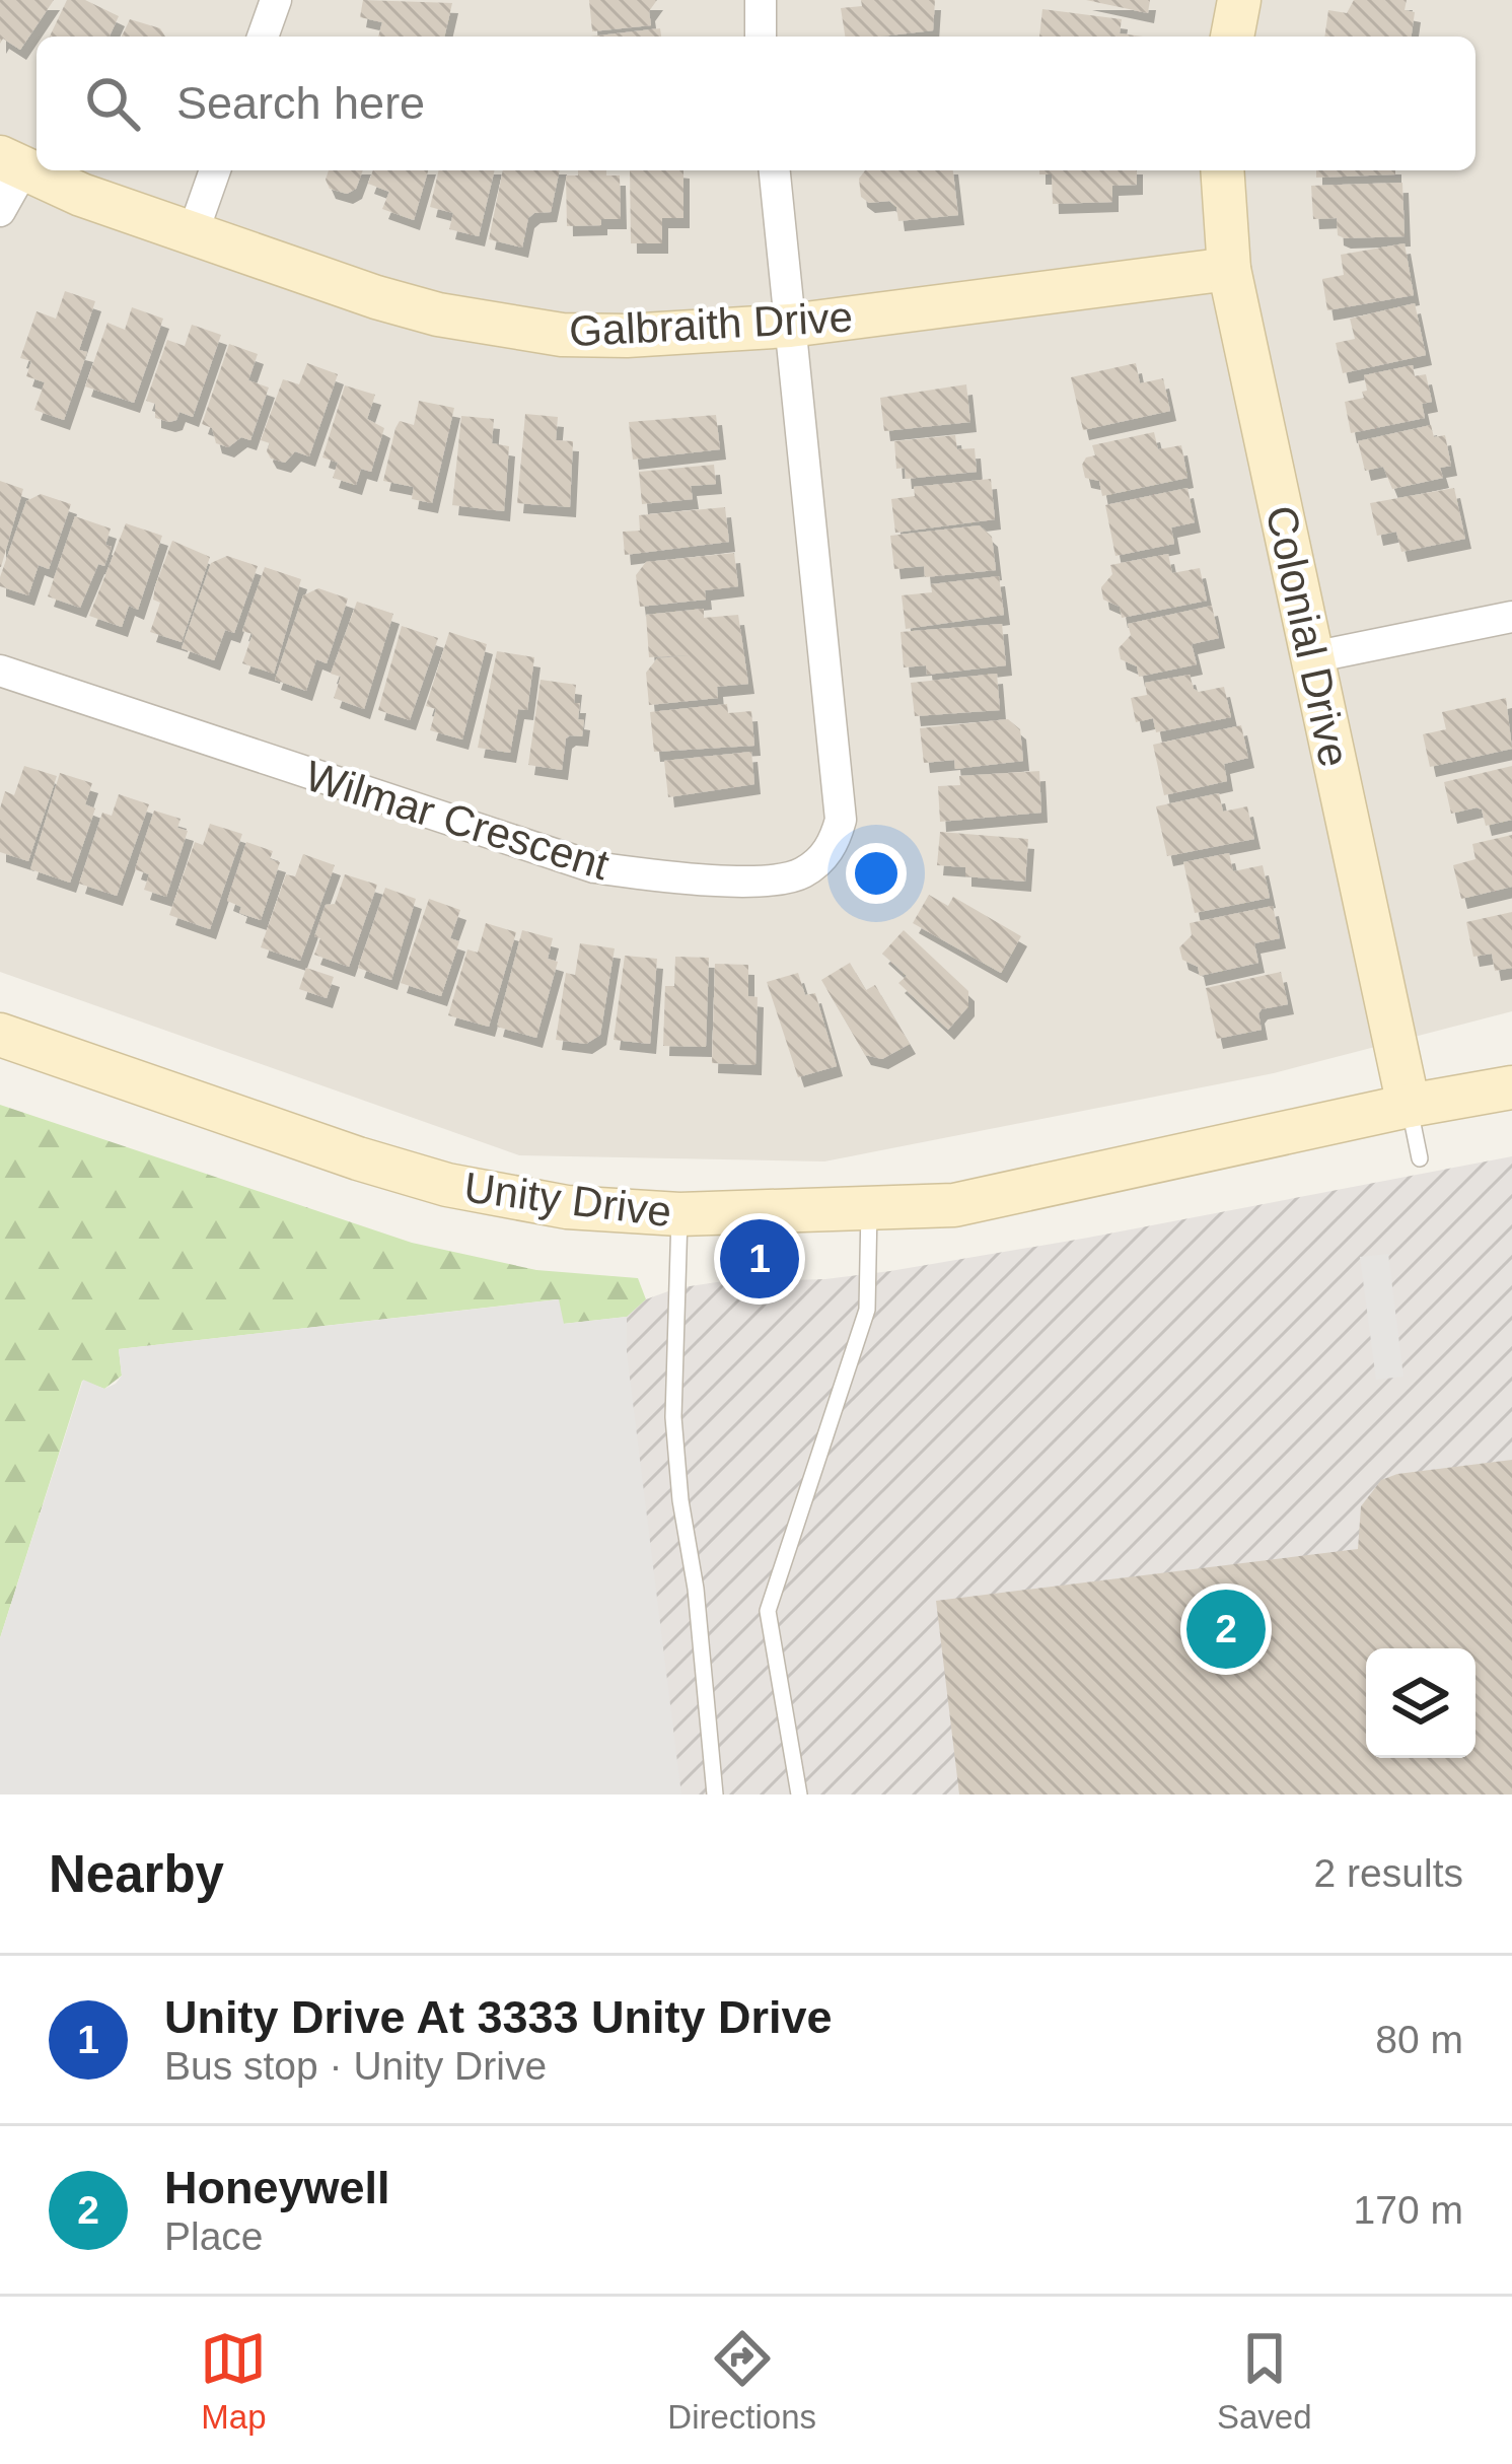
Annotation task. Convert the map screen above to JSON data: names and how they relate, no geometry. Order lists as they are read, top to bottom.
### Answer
{
  "streets": {
    "street": [
      "Galbraith Drive",
      "Colonial Drive",
      "Wilmar Crescent",
      "Unity Drive"
    ]
  },
  "crossings": [
    ["Galbraith Drive", "Colonial Drive"],
    ["Galbraith Drive", "Wilmar Crescent"],
    ["Colonial Drive", "Unity Drive"]
  ],
  "page": {
    "search": "Search here",
    "pins": ["1", "2"],
    "heading": ["Nearby", "2 results"],
    "list": [
      {
        "mark": "1",
        "name": "Unity Drive At 3333 Unity Drive",
        "note": "Bus stop · Unity Drive",
        "value": "80 m"
      },
      {
        "mark": "2",
        "name": "Honeywell",
        "note": "Place",
        "value": "170 m"
      }
    ],
    "nav": ["Map", "Directions", "Saved"]
  }
}
